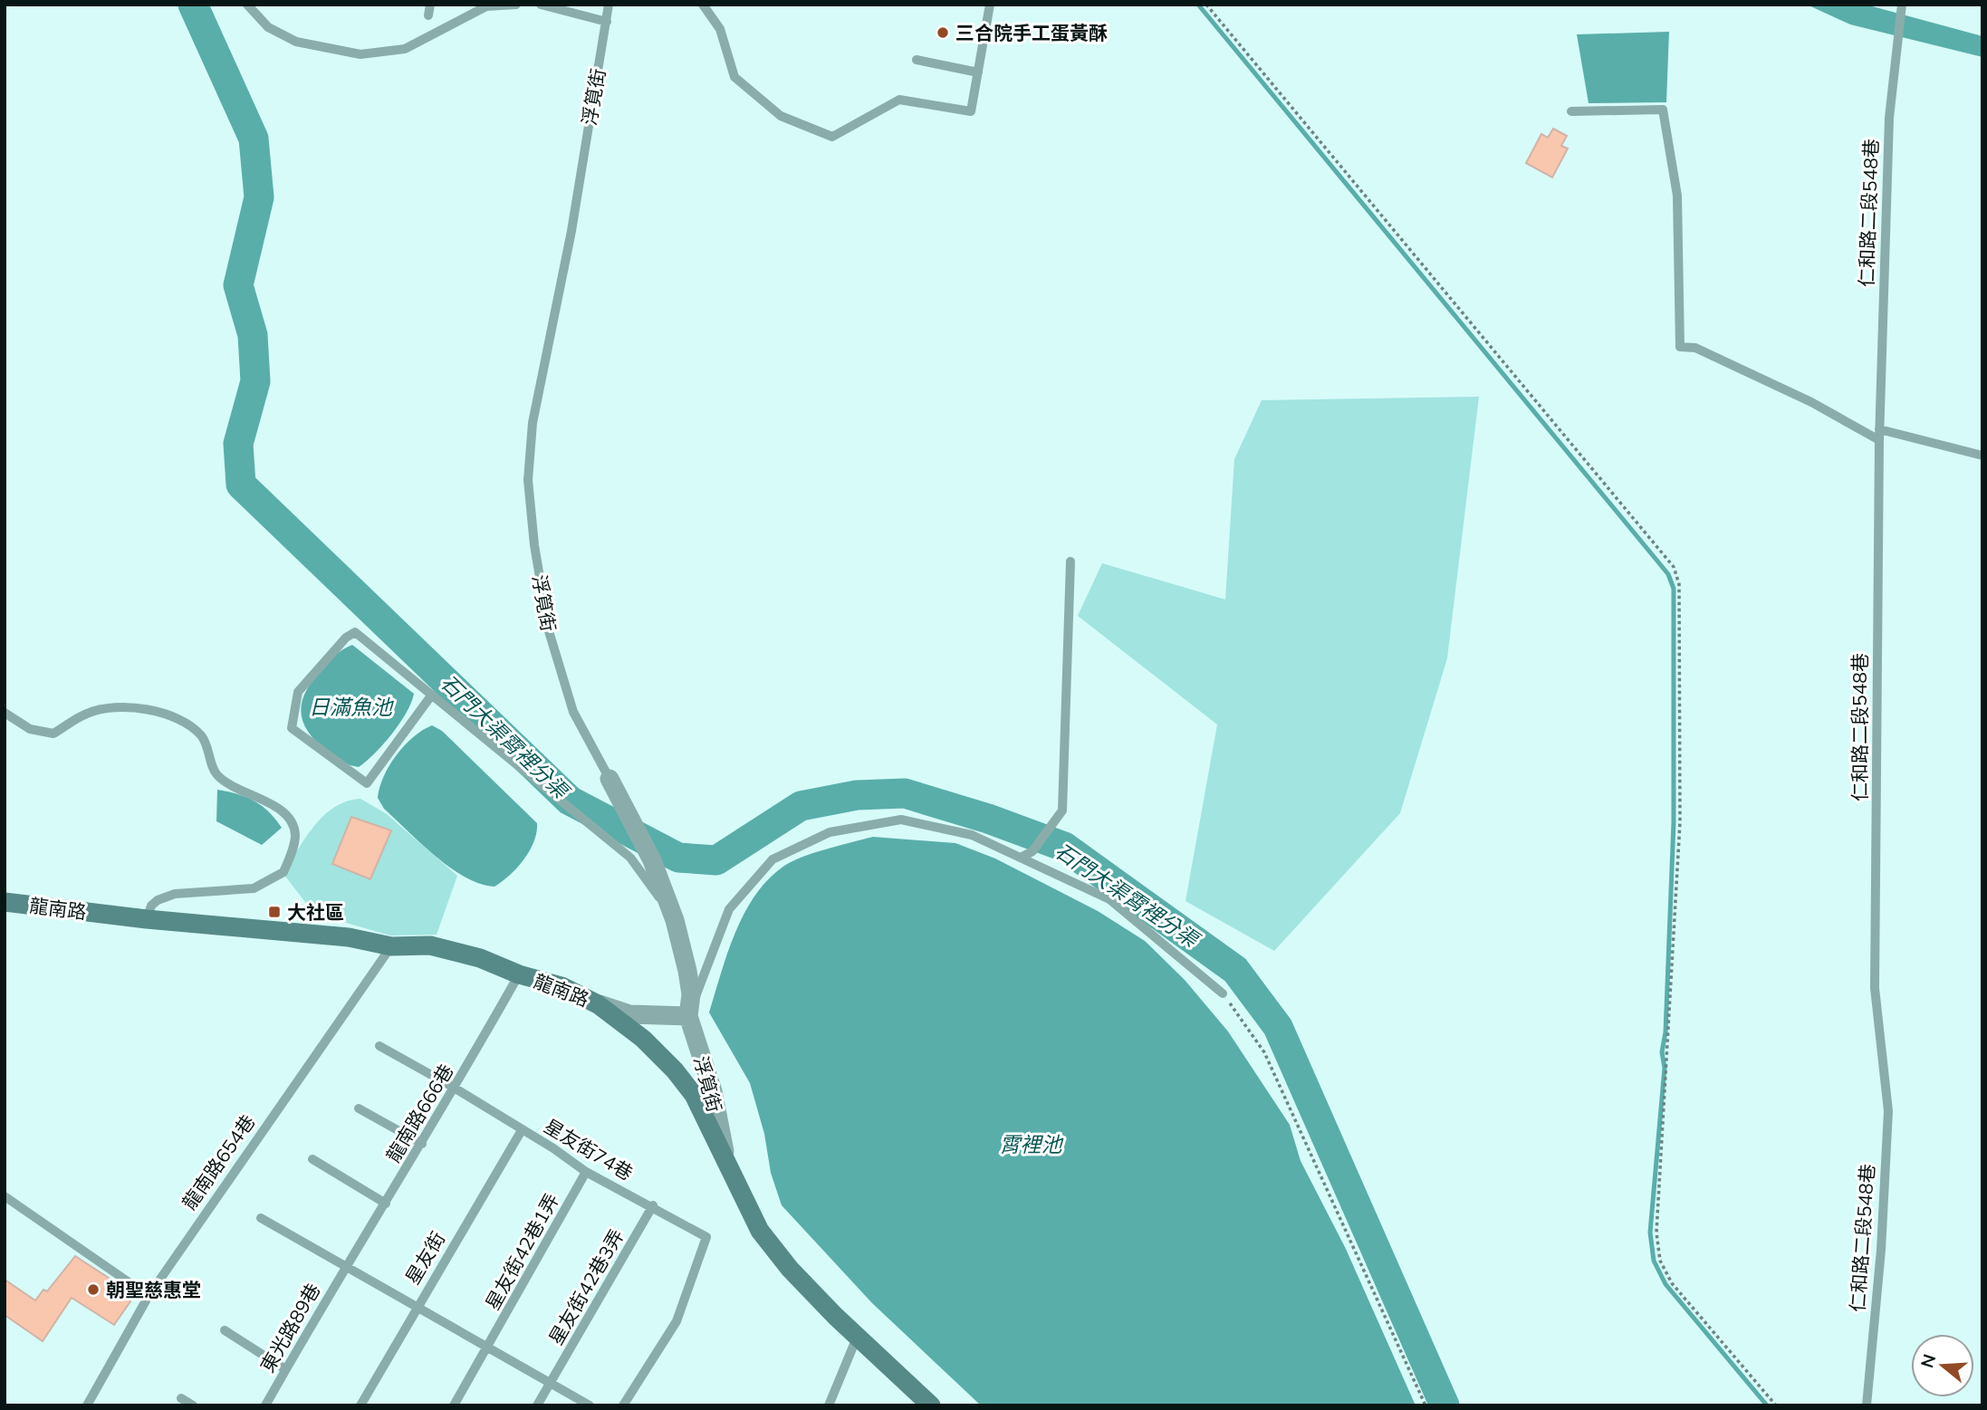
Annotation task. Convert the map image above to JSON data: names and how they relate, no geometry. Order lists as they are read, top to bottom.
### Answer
{
  "streets": {
    "main road": ["龍南路"],
    "street": ["浮筧街"],
    "lane": [
      "仁和路二段548巷",
      "龍南路666巷",
      "星友街74巷",
      "龍南路654巷",
      "星友街42巷1弄",
      "星友街",
      "星友街42巷3弄",
      "東光路89巷"
    ]
  },
  "crossings": [
    ["浮筧街", "龍南路"],
    ["龍南路", "龍南路666巷"],
    ["龍南路", "龍南路654巷"],
    ["龍南路666巷", "星友街74巷"],
    ["龍南路666巷", "東光路89巷"],
    ["星友街74巷", "星友街42巷1弄"],
    ["星友街74巷", "星友街"],
    ["星友街74巷", "星友街42巷3弄"]
  ],
  "water": ["日滿魚池", "石門大渠霄裡分渠", "霄裡池"],
  "places": {
    "other": ["三合院手工蛋黃酥", "朝聖慈惠堂"],
    "transit": ["大社區"]
  },
  "north": "left"
}
